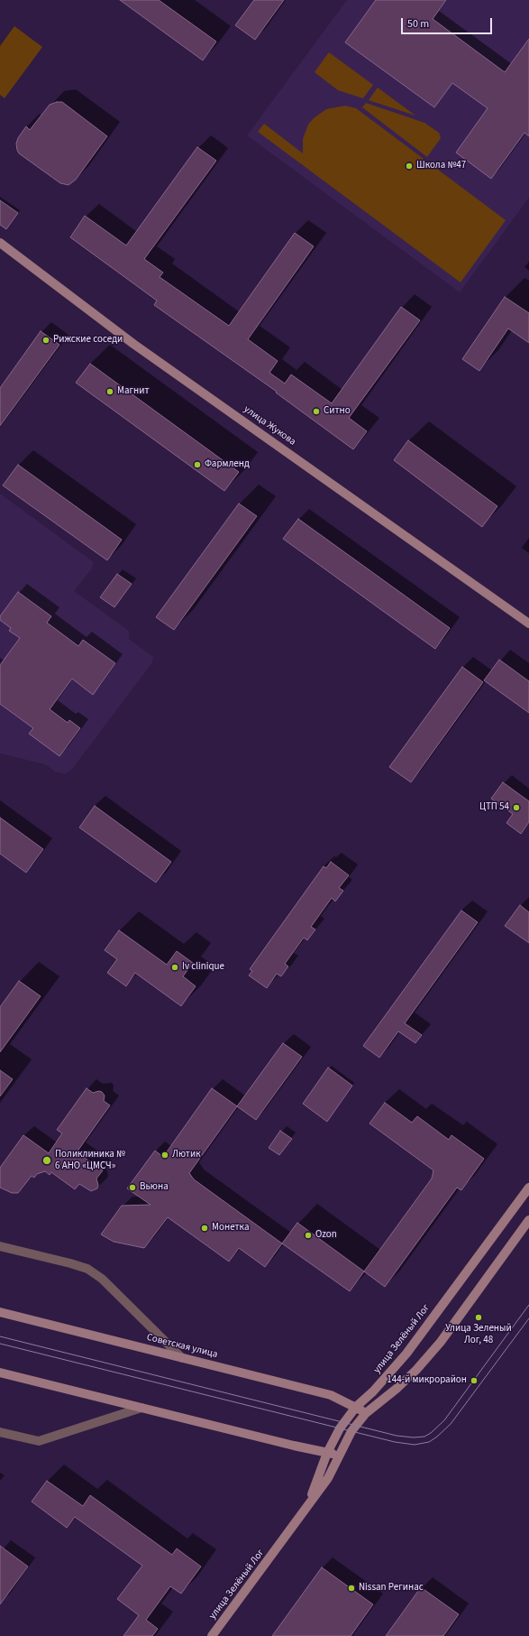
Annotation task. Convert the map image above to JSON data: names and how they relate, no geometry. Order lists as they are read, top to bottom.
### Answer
{
  "streets": {
    "main road": ["улица Жукова", "улица Зелёный Лог", "Советская улица"]
  },
  "crossings": [
    ["улица Зелёный Лог", "Советская улица"]
  ],
  "places": [
    "Школа №47",
    "Рижские соседи",
    "Магнит",
    "Ситно",
    "Фармленд",
    "ЦТП 54",
    "Iv clinique",
    "Лютик",
    "Поликлиника № 6 АНО «ЦМСЧ»",
    "Вьюна",
    "Монетка",
    "Ozon",
    "Улица Зеленый Лог, 48",
    "144-й микрорайон",
    "Nissan Регинас"
  ],
  "scale_bar": "50 m"
}
